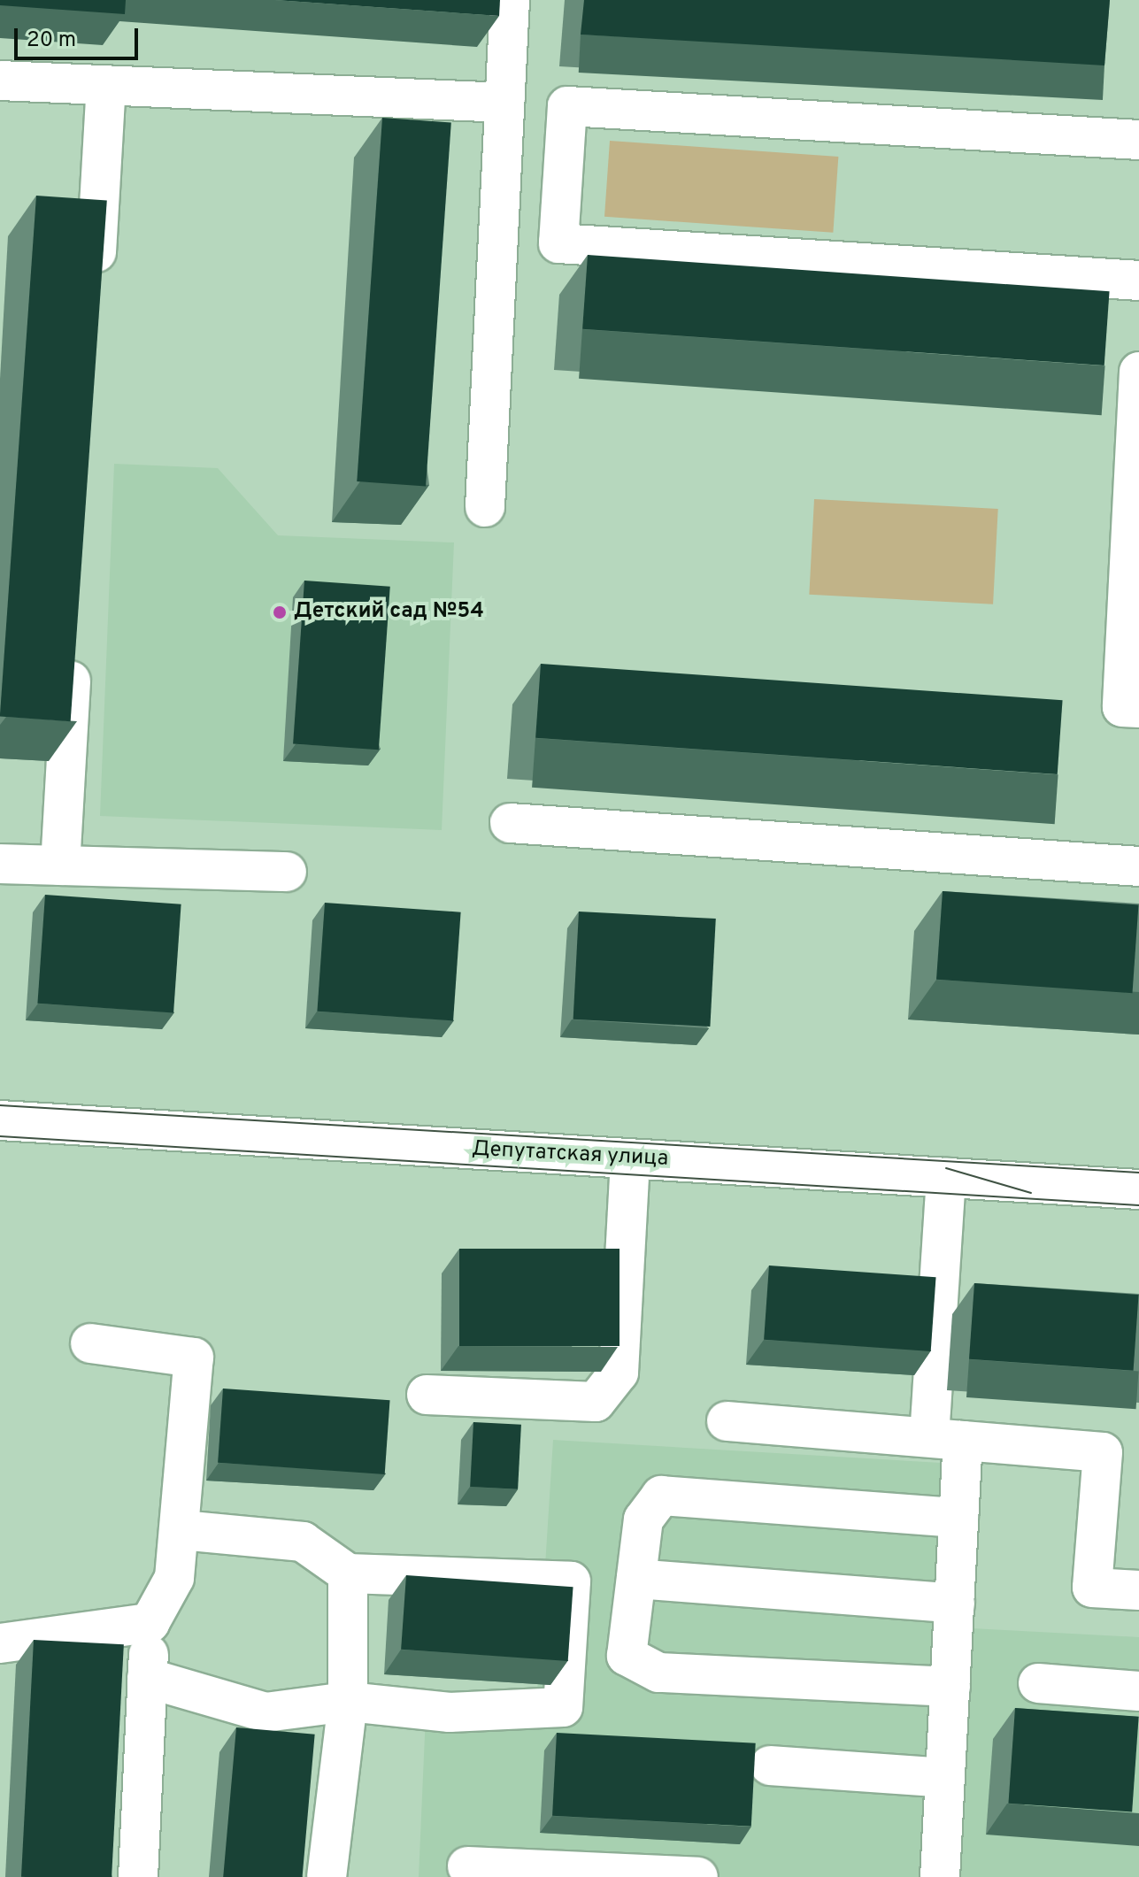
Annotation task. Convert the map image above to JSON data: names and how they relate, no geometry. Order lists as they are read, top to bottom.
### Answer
{
  "streets": {
    "main road": ["Депутатская улица"]
  },
  "places": ["Детский сад №54"],
  "scale_bar": "20 m"
}
